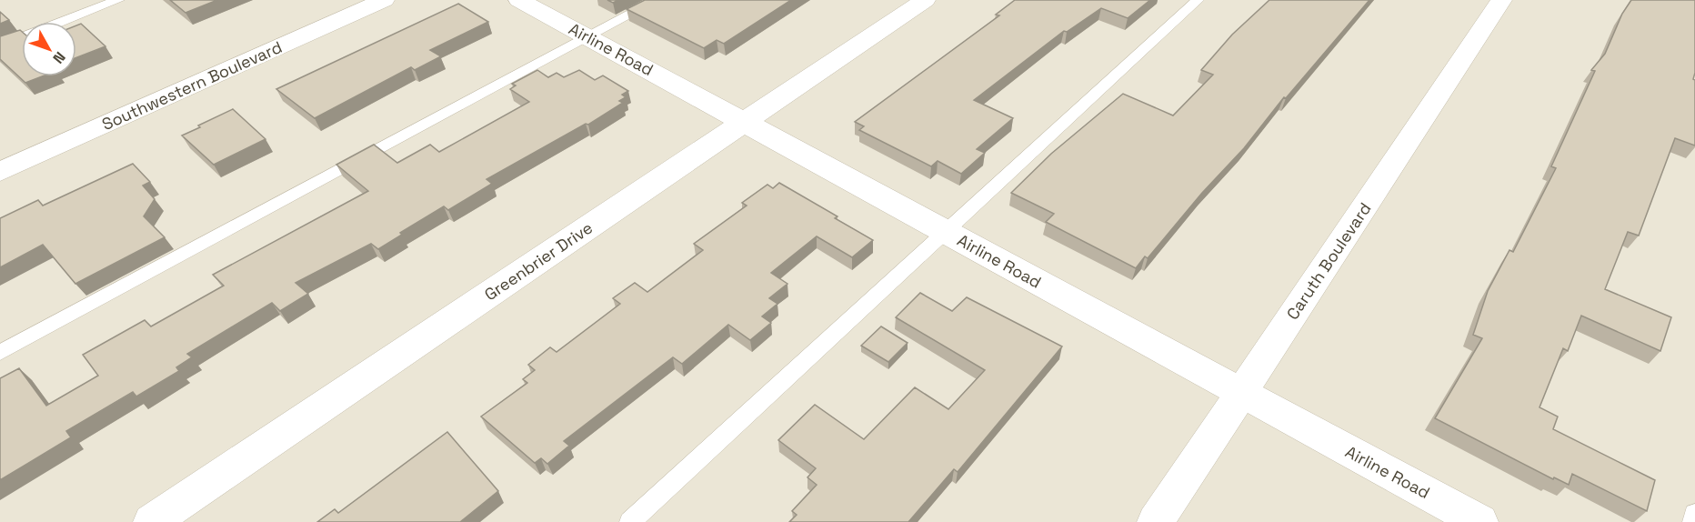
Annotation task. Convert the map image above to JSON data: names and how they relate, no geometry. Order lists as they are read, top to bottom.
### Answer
{
  "streets": {
    "street": [
      "Airline Road",
      "Southwestern Boulevard",
      "Greenbrier Drive",
      "Caruth Boulevard"
    ]
  },
  "crossings": [
    ["Airline Road", "Greenbrier Drive"],
    ["Airline Road", "Caruth Boulevard"]
  ],
  "north": "bottom right"
}
